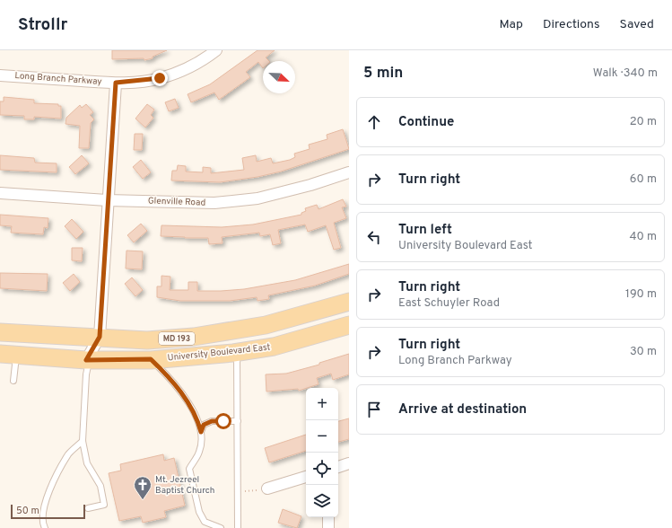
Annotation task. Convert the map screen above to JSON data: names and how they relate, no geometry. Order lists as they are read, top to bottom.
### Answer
{
  "streets": {
    "main road": ["MD 193", "University Boulevard East"],
    "street": ["Long Branch Parkway", "Glenville Road"]
  },
  "places": {
    "church": ["Mt. Jezreel Baptist Church"]
  },
  "scale_bar": "50 m",
  "north": "bottom right",
  "page": {
    "header": "Strollr",
    "nav": ["Map", "Directions", "Saved"],
    "heading": ["5 min", "Walk · 340 m"],
    "list": [
      ["Continue", "20 m"],
      ["Turn right", "60 m"],
      ["Turn left", "University Boulevard East", "40 m"],
      ["Turn right", "East Schuyler Road", "190 m"],
      ["Turn right", "Long Branch Parkway", "30 m"],
      "Arrive at destination"
    ],
    "map_buttons": ["+", "−"],
    "scale": "50 m"
  }
}
